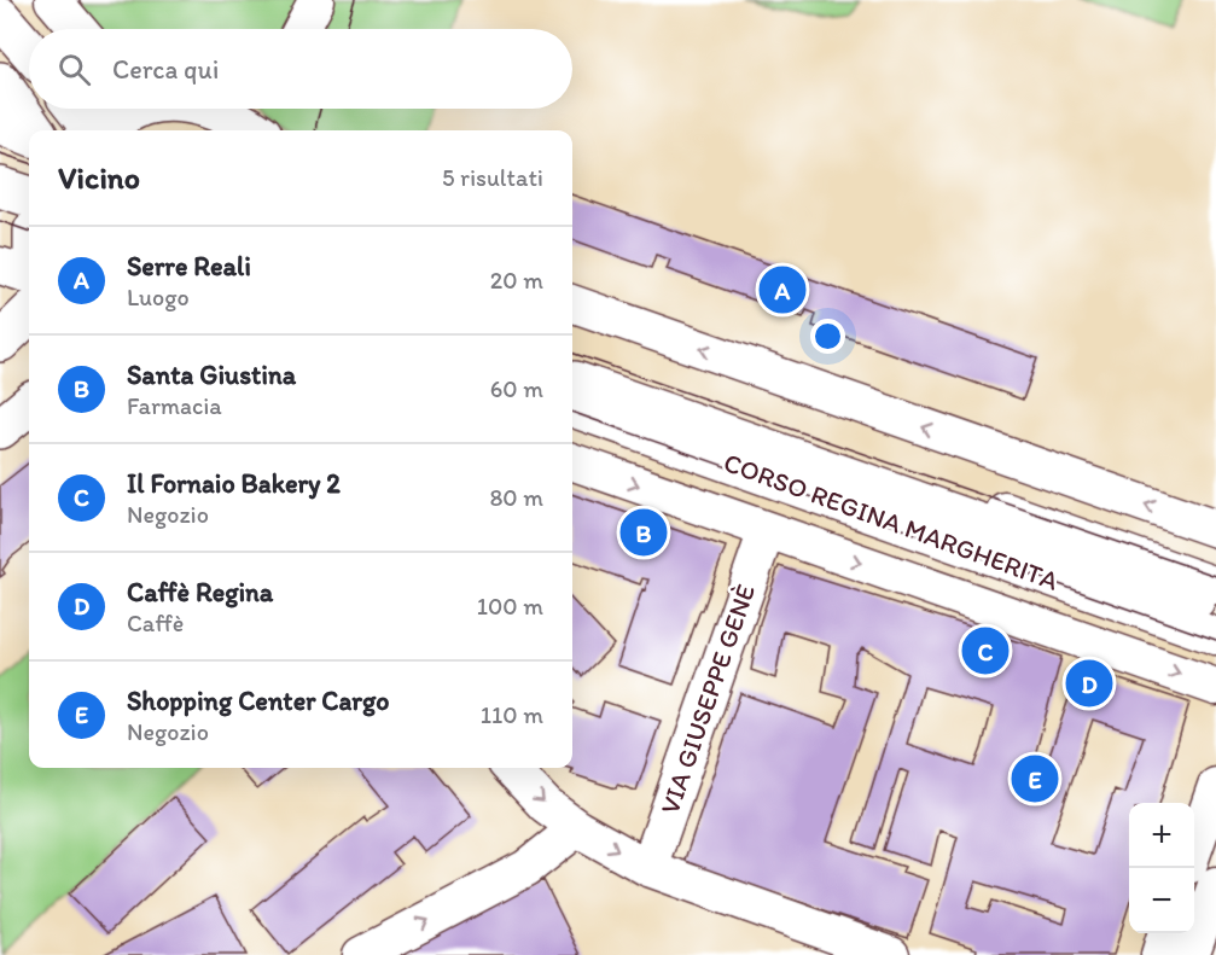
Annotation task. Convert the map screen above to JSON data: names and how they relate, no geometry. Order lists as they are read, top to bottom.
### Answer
{
  "streets": {
    "street": ["CORSO REGINA MARGHERITA", "VIA GIUSEPPE GENÈ"]
  },
  "crossings": [
    ["CORSO REGINA MARGHERITA", "VIA GIUSEPPE GENÈ"]
  ],
  "page": {
    "search": "Cerca qui",
    "heading": ["Vicino", "5 risultati"],
    "list": [
      {
        "mark": "A",
        "name": "Serre Reali",
        "note": "Luogo",
        "value": "20 m"
      },
      {
        "mark": "B",
        "name": "Santa Giustina",
        "note": "Farmacia",
        "value": "60 m"
      },
      {
        "mark": "C",
        "name": "Il Fornaio Bakery 2",
        "note": "Negozio",
        "value": "80 m"
      },
      {
        "mark": "D",
        "name": "Caffè Regina",
        "note": "Caffè",
        "value": "100 m"
      },
      {
        "mark": "E",
        "name": "Shopping Center Cargo",
        "note": "Negozio",
        "value": "110 m"
      }
    ],
    "pins": [
      "A",
      "B",
      "C",
      "D",
      "E"
    ],
    "map_buttons": ["+", "−"]
  }
}
